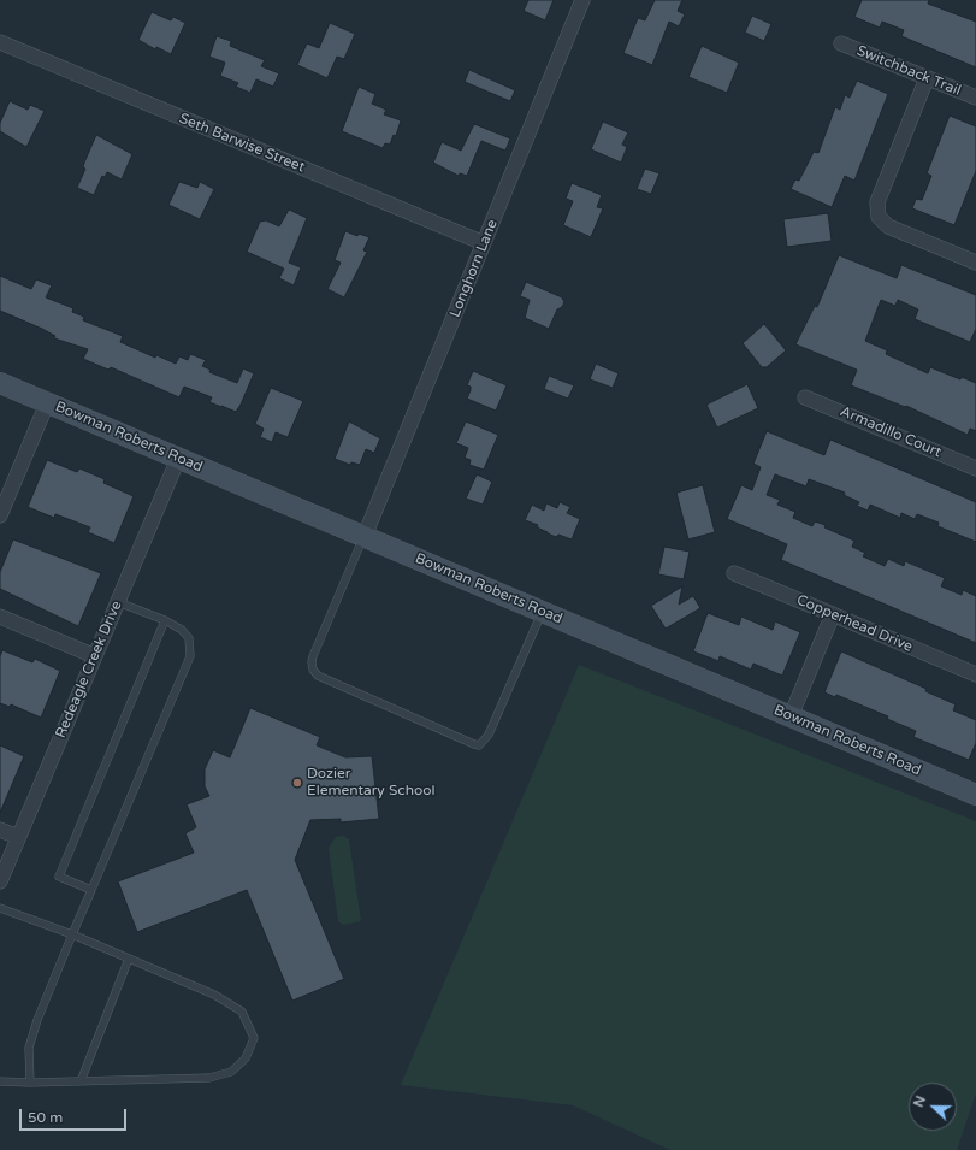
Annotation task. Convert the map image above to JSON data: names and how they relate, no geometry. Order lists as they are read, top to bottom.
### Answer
{
  "streets": {
    "street": [
      "Switchback Trail",
      "Seth Barwise Street",
      "Longhorn Lane",
      "Armadillo Court",
      "Bowman Roberts Road",
      "Copperhead Drive",
      "Redeagle Creek Drive"
    ]
  },
  "crossings": [
    ["Seth Barwise Street", "Longhorn Lane"],
    ["Longhorn Lane", "Bowman Roberts Road"],
    ["Bowman Roberts Road", "Redeagle Creek Drive"]
  ],
  "places": ["Dozier Elementary School"],
  "scale_bar": "50 m",
  "north": "left"
}
